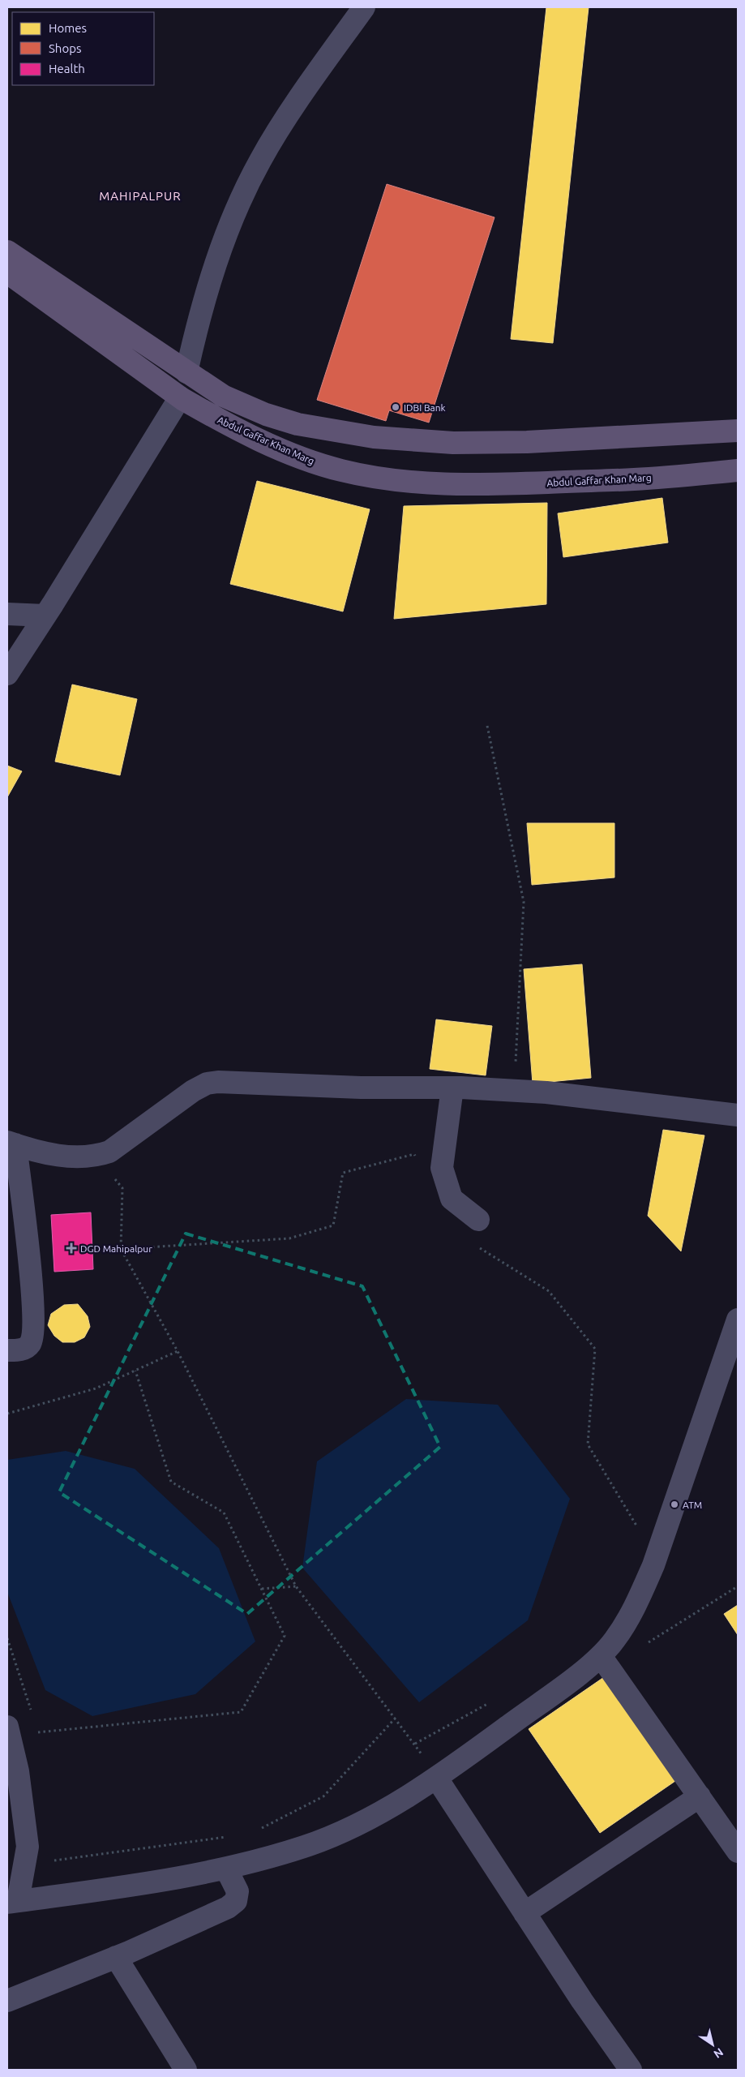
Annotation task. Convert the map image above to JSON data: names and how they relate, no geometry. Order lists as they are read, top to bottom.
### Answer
{
  "streets": {
    "main road": ["Abdul Gaffar Khan Marg"]
  },
  "districts": ["MAHIPALPUR"],
  "places": {
    "other": ["IDBI Bank", "ATM"],
    "health": ["DGD Mahipalpur"]
  },
  "legend": ["Homes", "Shops", "Health"],
  "north": "bottom right"
}
